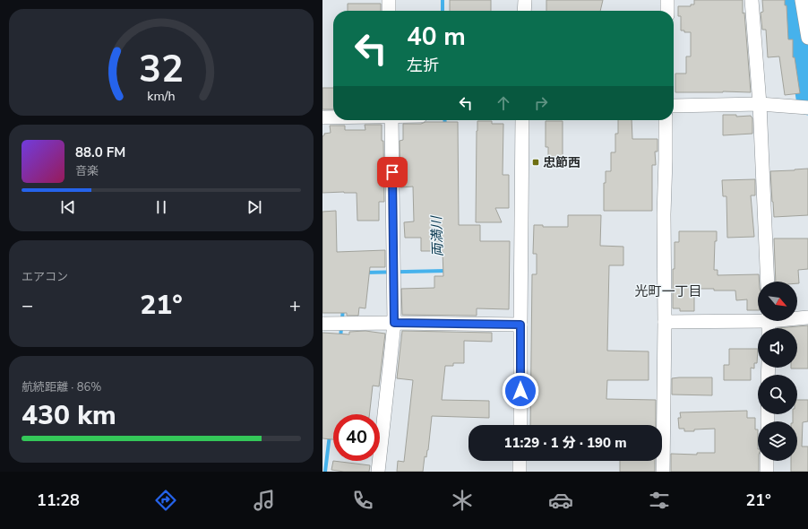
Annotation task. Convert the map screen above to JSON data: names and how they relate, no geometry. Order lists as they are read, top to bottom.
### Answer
{
  "districts": ["光町一丁目"],
  "water": ["両満川"],
  "places": {
    "transit": ["忠節西"]
  },
  "north": "bottom right",
  "page": {
    "turn": ["40 m", "左折"],
    "song": ["88.0 FM", "音楽"],
    "tile": [
      "エアコン",
      ["航続距離 · 86%", "430 km"]
    ],
    "heat": ["−", "21°", "+"],
    "limit": "40",
    "trip": "11:29 · 1 分 · 190 m",
    "tabs": ["11:28", "21°"],
    "gauge": ["32", "km/h"]
  }
}
